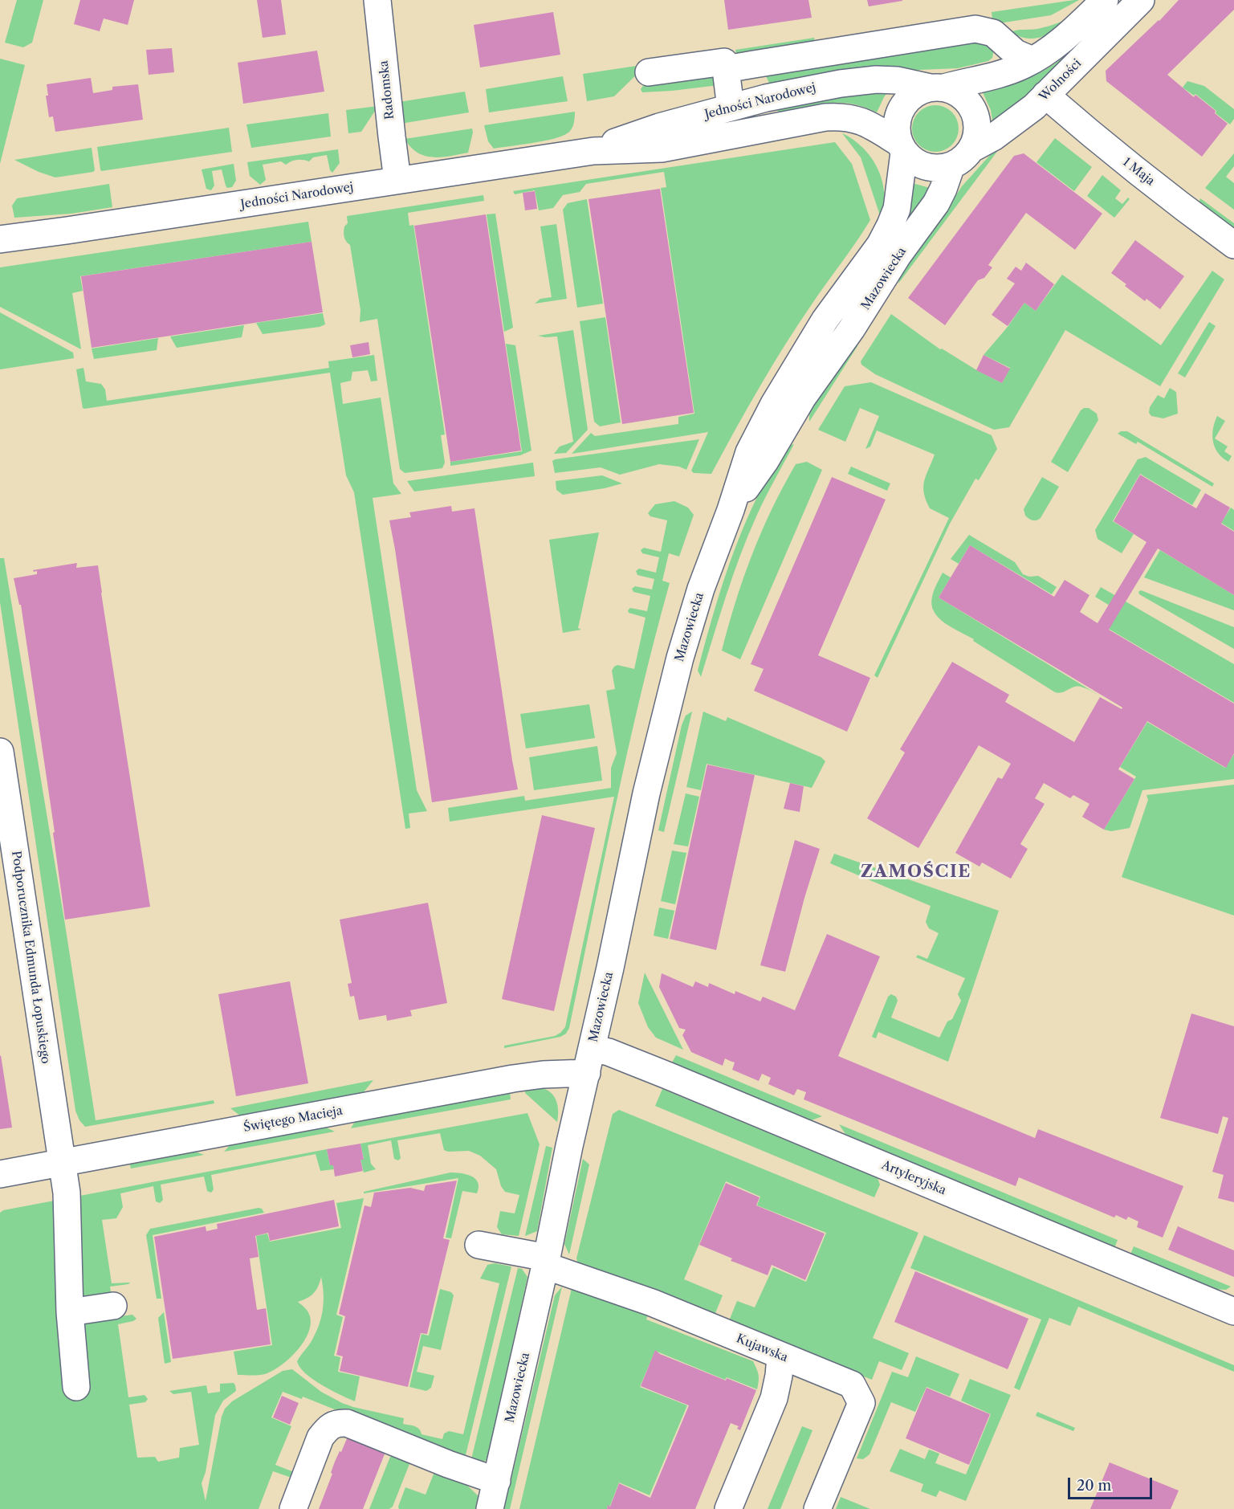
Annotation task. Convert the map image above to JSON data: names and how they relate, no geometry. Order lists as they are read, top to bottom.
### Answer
{
  "streets": {
    "street": [
      "Wolności",
      "Radomska",
      "Jedności Narodowej",
      "1 Maja",
      "Mazowiecka",
      "Podporucznika Edmunda Łopuskiego",
      "Świętego Macieja",
      "Artyleryjska",
      "Kujawska"
    ]
  },
  "crossings": [
    ["Wolności", "Jedności Narodowej"],
    ["Wolności", "1 Maja"],
    ["Wolności", "Mazowiecka"],
    ["Radomska", "Jedności Narodowej"],
    ["Jedności Narodowej", "Mazowiecka"],
    ["Mazowiecka", "Świętego Macieja"],
    ["Mazowiecka", "Artyleryjska"],
    ["Mazowiecka", "Kujawska"],
    ["Podporucznika Edmunda Łopuskiego", "Świętego Macieja"],
    ["Świętego Macieja", "Artyleryjska"]
  ],
  "districts": ["ZAMOŚCIE"],
  "scale_bar": "20 m"
}
